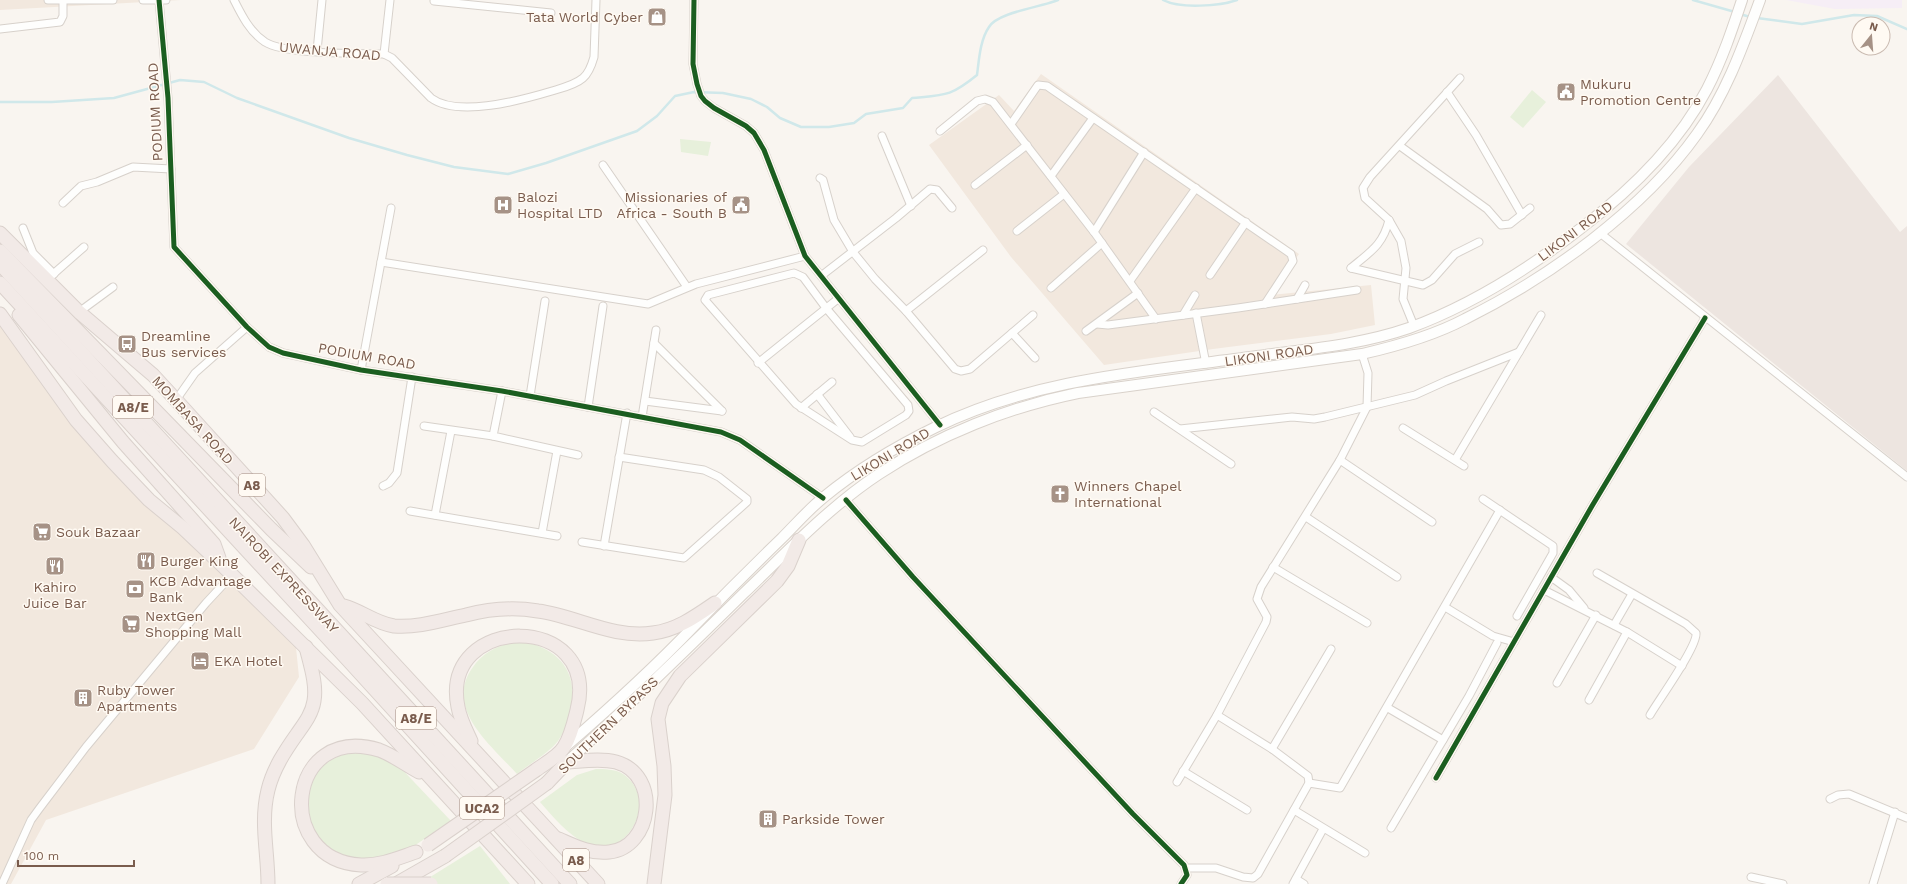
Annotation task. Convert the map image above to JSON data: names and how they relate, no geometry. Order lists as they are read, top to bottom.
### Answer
{
  "streets": {
    "highway": [
      "A8/E",
      "MOMBASA ROAD",
      "A8",
      "NAIROBI EXPRESSWAY",
      "SOUTHERN BYPASS",
      "UCA2"
    ],
    "main road": ["LIKONI ROAD"],
    "street": ["UWANJA ROAD", "PODIUM ROAD"]
  },
  "crossings": [
    ["PODIUM ROAD", "LIKONI ROAD"],
    ["LIKONI ROAD", "SOUTHERN BYPASS"],
    ["MOMBASA ROAD", "A8"]
  ],
  "places": {
    "shop": ["Tata World Cyber"],
    "public building": ["Mukuru Promotion Centre", "Missionaries of Africa - South B"],
    "hospital": ["Balozi Hospital LTD"],
    "bus stop": ["Dreamline Bus services"],
    "church": ["Winners Chapel International"],
    "supermarket": ["Souk Bazaar", "NextGen Shopping Mall"],
    "restaurant": ["Burger King", "Kahiro Juice Bar"],
    "bank": ["KCB Advantage Bank"],
    "hotel": ["EKA Hotel"],
    "building": ["Ruby Tower Apartments", "Parkside Tower"]
  },
  "scale_bar": "100 m",
  "north": "top"
}
